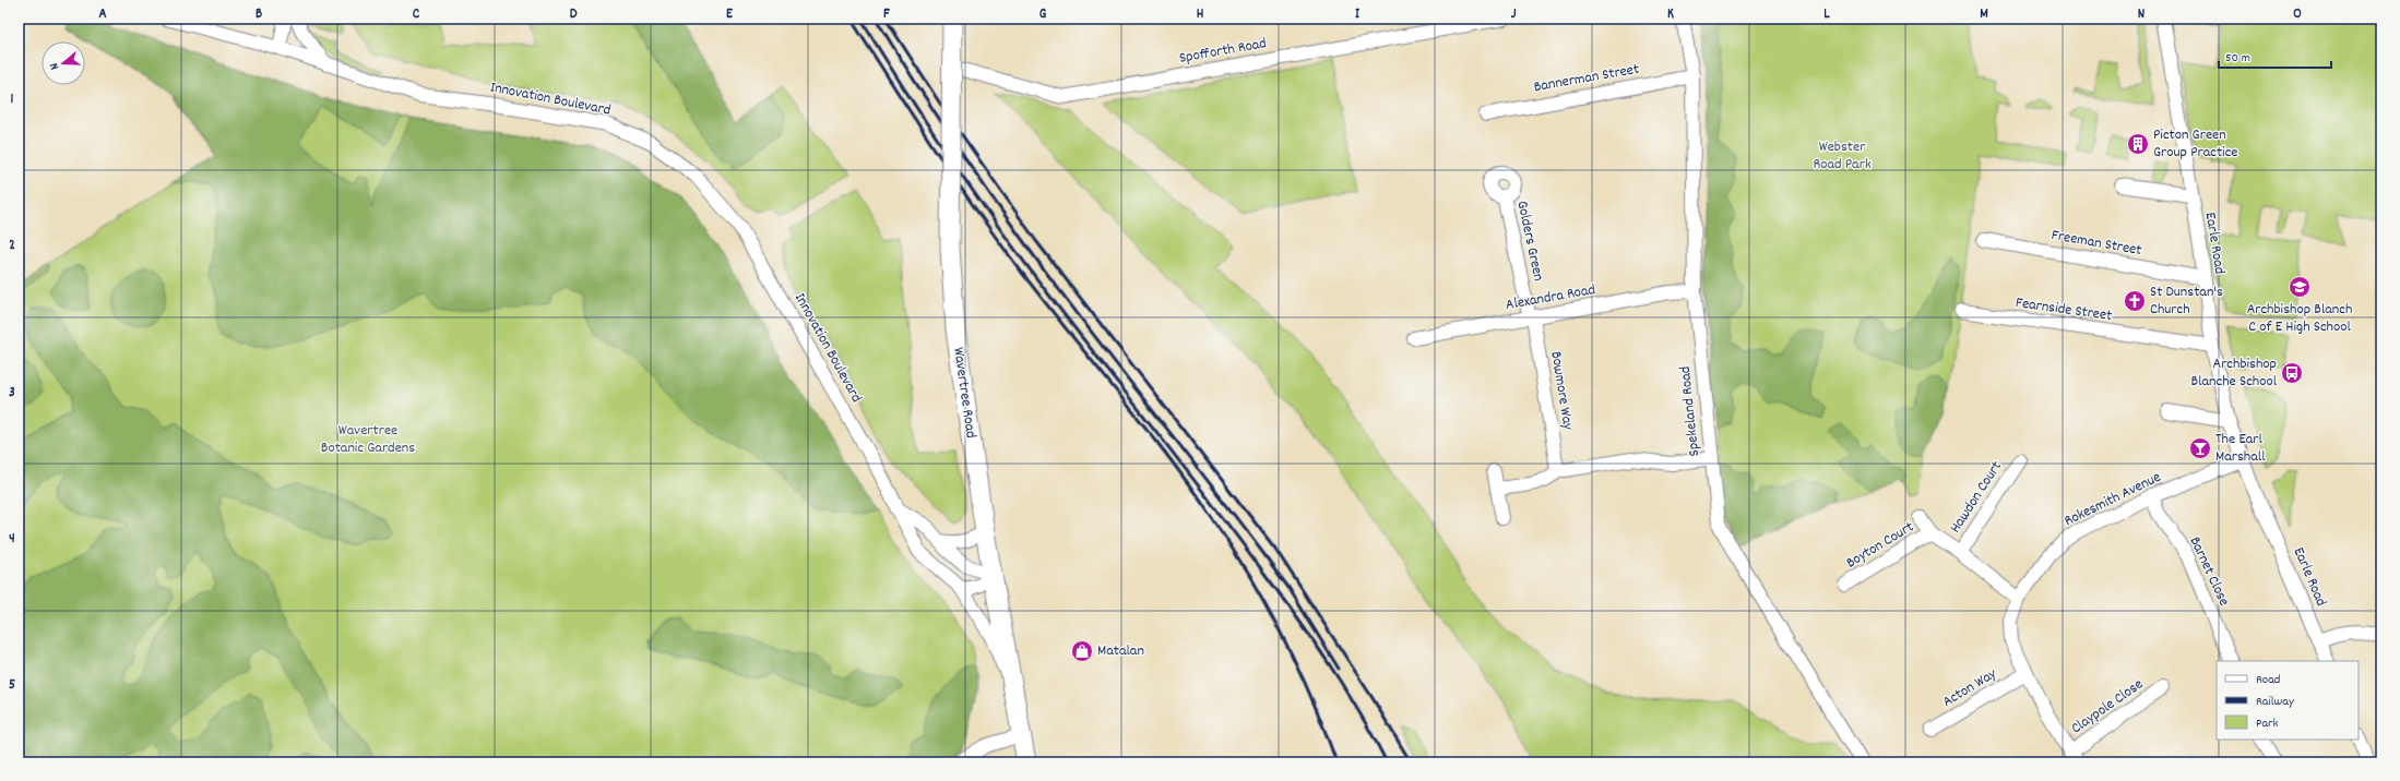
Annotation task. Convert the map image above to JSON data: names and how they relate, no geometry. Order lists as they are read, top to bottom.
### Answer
{
  "streets": {
    "main road": ["Wavertree Road"],
    "street": [
      "Spofforth Road",
      "Bannerman Street",
      "Innovation Boulevard",
      "Golders Green",
      "Freeman Street",
      "Earle Road",
      "Alexandra Road",
      "Fearnside Street",
      "Bowmore Way",
      "Spekeland Road",
      "Hawdon Court",
      "Rokesmith Avenue",
      "Boyton Court",
      "Barnet Close",
      "Acton Way",
      "Claypole Close"
    ]
  },
  "crossings": [
    ["Spofforth Road", "Wavertree Road"],
    ["Bannerman Street", "Spekeland Road"],
    ["Innovation Boulevard", "Wavertree Road"],
    ["Golders Green", "Alexandra Road"],
    ["Golders Green", "Bowmore Way"],
    ["Freeman Street", "Earle Road"],
    ["Earle Road", "Fearnside Street"],
    ["Earle Road", "Rokesmith Avenue"],
    ["Alexandra Road", "Bowmore Way"],
    ["Alexandra Road", "Spekeland Road"],
    ["Hawdon Court", "Boyton Court"],
    ["Rokesmith Avenue", "Boyton Court"],
    ["Rokesmith Avenue", "Barnet Close"],
    ["Rokesmith Avenue", "Acton Way"],
    ["Rokesmith Avenue", "Claypole Close"]
  ],
  "parks": ["Webster Road Park", "Wavertree Botanic Gardens"],
  "places": {
    "building": ["Picton Green Group Practice"],
    "school or university": ["Archbishop Blanch C of E High School"],
    "church": ["St Dunstan's Church"],
    "bus stop": ["Archbishop Blanche School"],
    "bar": ["The Earl Marshall"],
    "shop": ["Matalan"]
  },
  "legend": ["Road", "Railway", "Park"],
  "scale_bar": "50 m",
  "north": "left",
  "grid": {
    "columns": [
      "A",
      "B",
      "C",
      "D",
      "E",
      "F",
      "G",
      "H",
      "I",
      "J",
      "K",
      "L",
      "M",
      "N",
      "O"
    ],
    "rows": [
      "1",
      "2",
      "3",
      "4",
      "5"
    ]
  }
}
